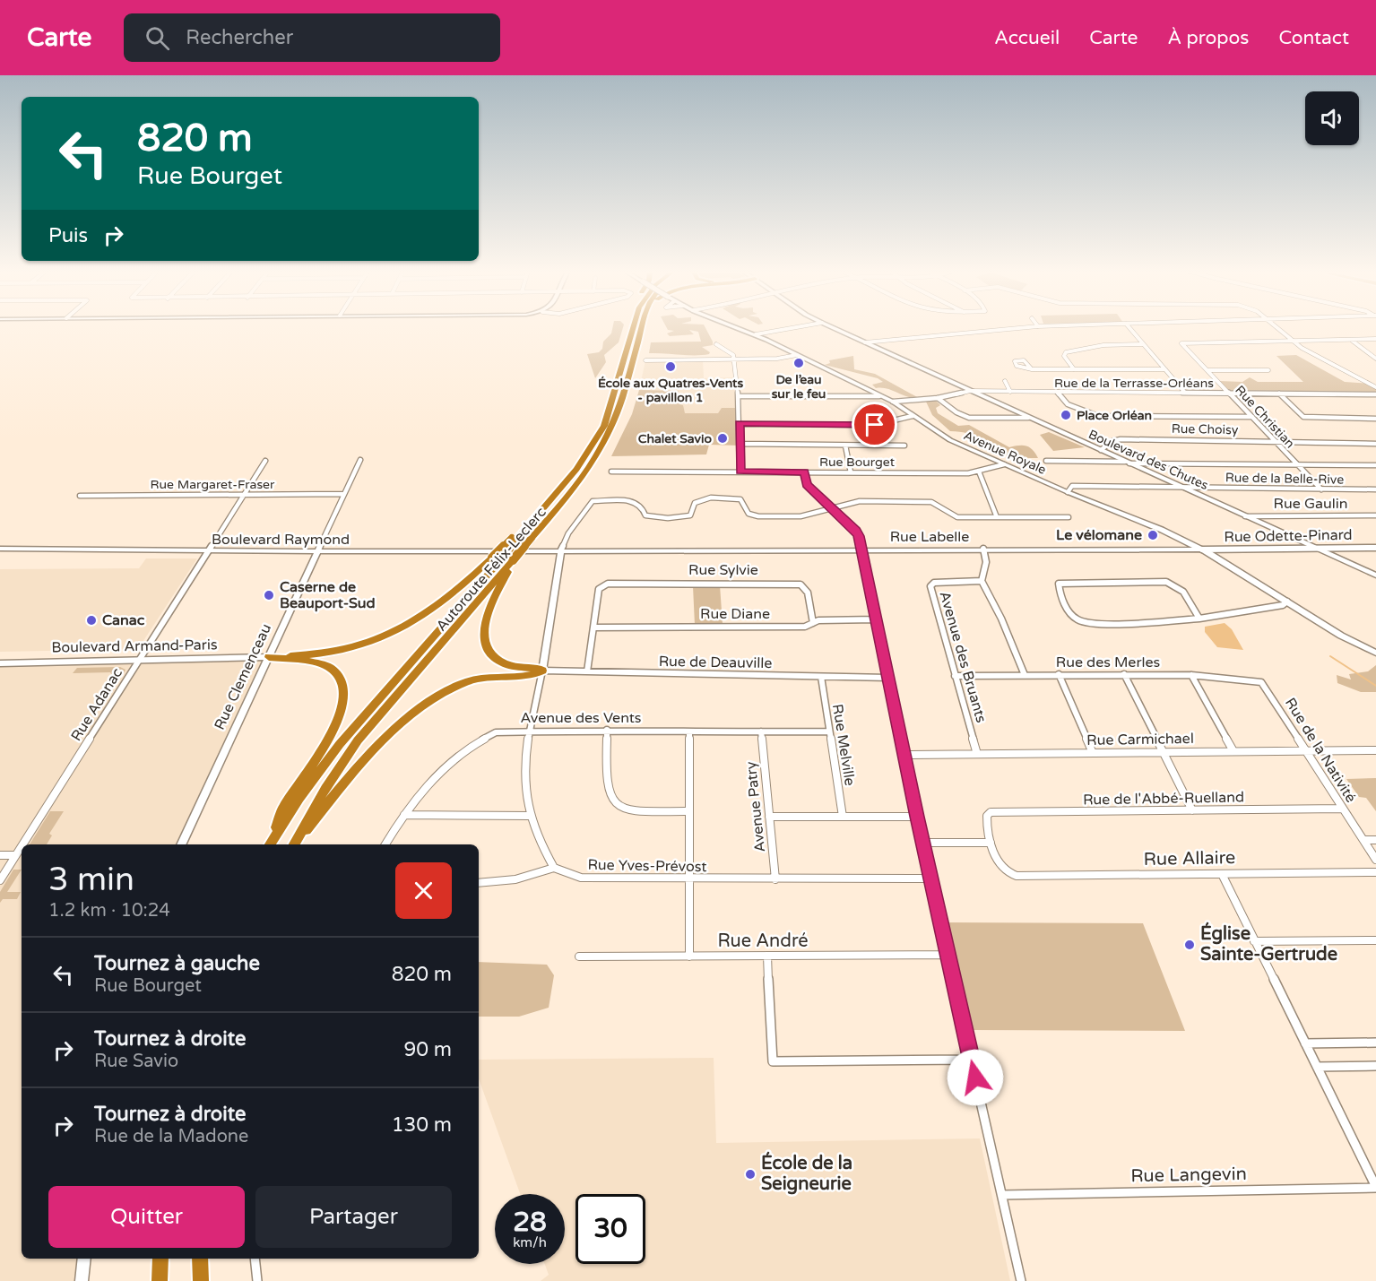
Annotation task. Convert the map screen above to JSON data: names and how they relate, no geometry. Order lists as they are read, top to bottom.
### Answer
{
  "streets": {
    "highway": ["Autoroute Félix-Leclerc"],
    "street": [
      "Rue de la Terrasse-Orléans",
      "Rue Christian",
      "Rue Choisy",
      "Avenue Royale",
      "Boulevard des Chutes",
      "Rue Bourget",
      "Rue de la Belle-Rive",
      "Rue Margaret-Fraser",
      "Rue Gaulin",
      "Rue Odette-Pinard",
      "Rue Labelle",
      "Boulevard Raymond",
      "Rue Sylvie",
      "Rue Diane",
      "Boulevard Armand-Paris",
      "Avenue des Bruants",
      "Rue de Deauville",
      "Rue des Merles",
      "Rue Clemenceau",
      "Rue Adanac",
      "Avenue des Vents",
      "Rue Carmichael",
      "Rue Melville",
      "Rue de la Nativité",
      "Rue de l'Abbé-Ruelland",
      "Avenue Patry",
      "Rue Allaire",
      "Rue Yves-Prévost",
      "Rue André",
      "Rue Langevin"
    ]
  },
  "crossings": [
    ["Rue de la Terrasse-Orléans", "Rue Christian"],
    ["Rue de la Terrasse-Orléans", "Avenue Royale"],
    ["Rue de la Terrasse-Orléans", "Boulevard des Chutes"],
    ["Rue Christian", "Rue Choisy"],
    ["Rue Christian", "Rue de la Belle-Rive"],
    ["Rue Choisy", "Boulevard des Chutes"],
    ["Avenue Royale", "Rue Bourget"],
    ["Avenue Royale", "Rue de la Belle-Rive"],
    ["Avenue Royale", "Rue Odette-Pinard"],
    ["Avenue Royale", "Rue Labelle"],
    ["Boulevard des Chutes", "Rue de la Belle-Rive"],
    ["Boulevard des Chutes", "Rue Gaulin"],
    ["Boulevard des Chutes", "Rue Odette-Pinard"],
    ["Rue Margaret-Fraser", "Rue Clemenceau"],
    ["Rue Margaret-Fraser", "Rue Adanac"],
    ["Rue Odette-Pinard", "Rue Labelle"],
    ["Rue Labelle", "Boulevard Raymond"],
    ["Boulevard Raymond", "Rue Clemenceau"],
    ["Boulevard Raymond", "Rue Adanac"],
    ["Rue Sylvie", "Rue Diane"],
    ["Boulevard Armand-Paris", "Rue Clemenceau"],
    ["Boulevard Armand-Paris", "Rue Adanac"],
    ["Avenue des Bruants", "Rue des Merles"],
    ["Avenue des Bruants", "Rue Carmichael"],
    ["Rue de Deauville", "Rue Melville"],
    ["Rue des Merles", "Rue de la Nativité"],
    ["Avenue des Vents", "Rue Melville"],
    ["Avenue des Vents", "Avenue Patry"],
    ["Rue Carmichael", "Rue de la Nativité"],
    ["Rue de la Nativité", "Rue de l'Abbé-Ruelland"],
    ["Rue de l'Abbé-Ruelland", "Rue Allaire"],
    ["Avenue Patry", "Rue Yves-Prévost"]
  ],
  "places": [
    "De l’eau sur le feu",
    "École aux Quatres-Vents - pavillon 1",
    "Place Orléan",
    "Chalet Savio",
    "Le vélomane",
    "Caserne de Beauport-Sud",
    "Canac",
    "Église Sainte-Gertrude",
    "École de la Seigneurie"
  ],
  "page": {
    "header": "Carte",
    "search": "Rechercher",
    "nav": [
      "Accueil",
      "Carte",
      "À propos",
      "Contact"
    ],
    "turn": ["820 m", "Rue Bourget"],
    "then": "Puis",
    "heading": ["3 min", "1.2 km · 10:24"],
    "list": [
      {
        "name": "Tournez à gauche",
        "note": "Rue Bourget",
        "value": "820 m"
      },
      {
        "name": "Tournez à droite",
        "note": "Rue Savio",
        "value": "90 m"
      },
      {
        "name": "Tournez à droite",
        "note": "Rue de la Madone",
        "value": "130 m"
      }
    ],
    "buttons": ["Quitter", "Partager"],
    "speed": "28 km/h",
    "limit": "30"
  }
}
